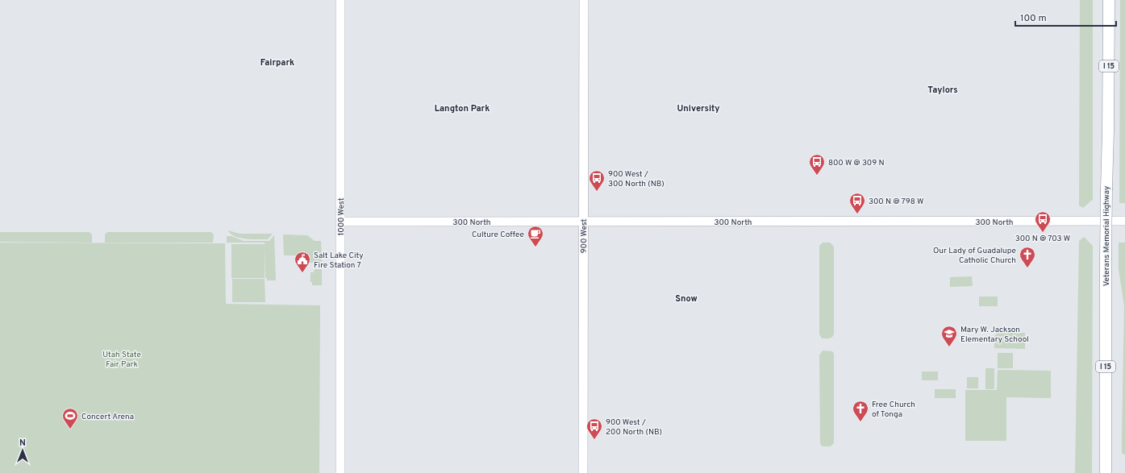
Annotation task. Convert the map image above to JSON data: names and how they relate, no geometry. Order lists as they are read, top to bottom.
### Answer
{
  "streets": {
    "highway": ["I 15", "Veterans Memorial Highway"],
    "street": ["1000 West", "300 North", "900 West"]
  },
  "crossings": [
    ["1000 West", "300 North"],
    ["300 North", "900 West"]
  ],
  "districts": [
    "Fairpark",
    "Taylors",
    "Langton Park",
    "University",
    "Snow"
  ],
  "parks": ["Utah State Fair Park"],
  "places": {
    "bus stop": [
      "800 W @ 309 N",
      "900 West / 300 North (NB)",
      "300 N @ 798 W",
      "300 N @ 703 W",
      "900 West / 200 North (NB)"
    ],
    "cafe": ["Culture Coffee"],
    "church": ["Our Lady of Guadalupe Catholic Church", "Free Church of Tonga"],
    "public building": ["Salt Lake City Fire Station 7"],
    "school or university": ["Mary W. Jackson Elementary School"],
    "sports": ["Concert Arena"]
  },
  "scale_bar": "100 m",
  "north": "top"
}
